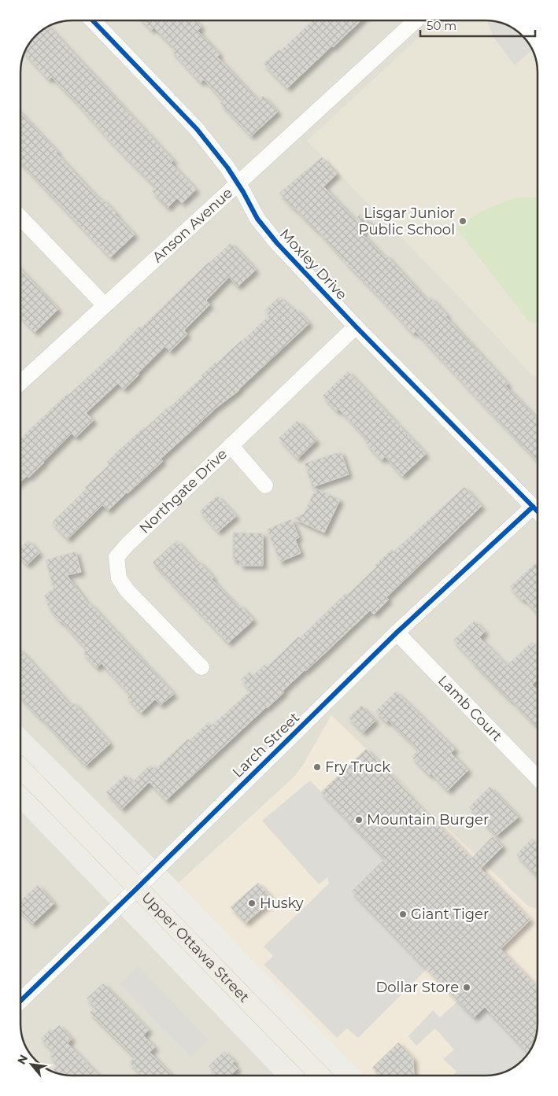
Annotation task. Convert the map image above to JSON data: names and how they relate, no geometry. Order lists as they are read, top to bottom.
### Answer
{
  "streets": {
    "main road": ["Upper Ottawa Street"],
    "street": [
      "Anson Avenue",
      "Moxley Drive",
      "Northgate Drive",
      "Lamb Court",
      "Larch Street"
    ]
  },
  "crossings": [
    ["Anson Avenue", "Moxley Drive"],
    ["Moxley Drive", "Northgate Drive"],
    ["Moxley Drive", "Larch Street"],
    ["Lamb Court", "Larch Street"],
    ["Larch Street", "Upper Ottawa Street"]
  ],
  "places": [
    "Lisgar Junior Public School",
    "Fry Truck",
    "Mountain Burger",
    "Husky",
    "Giant Tiger",
    "Dollar Store"
  ],
  "scale_bar": "50 m",
  "north": "top left"
}
